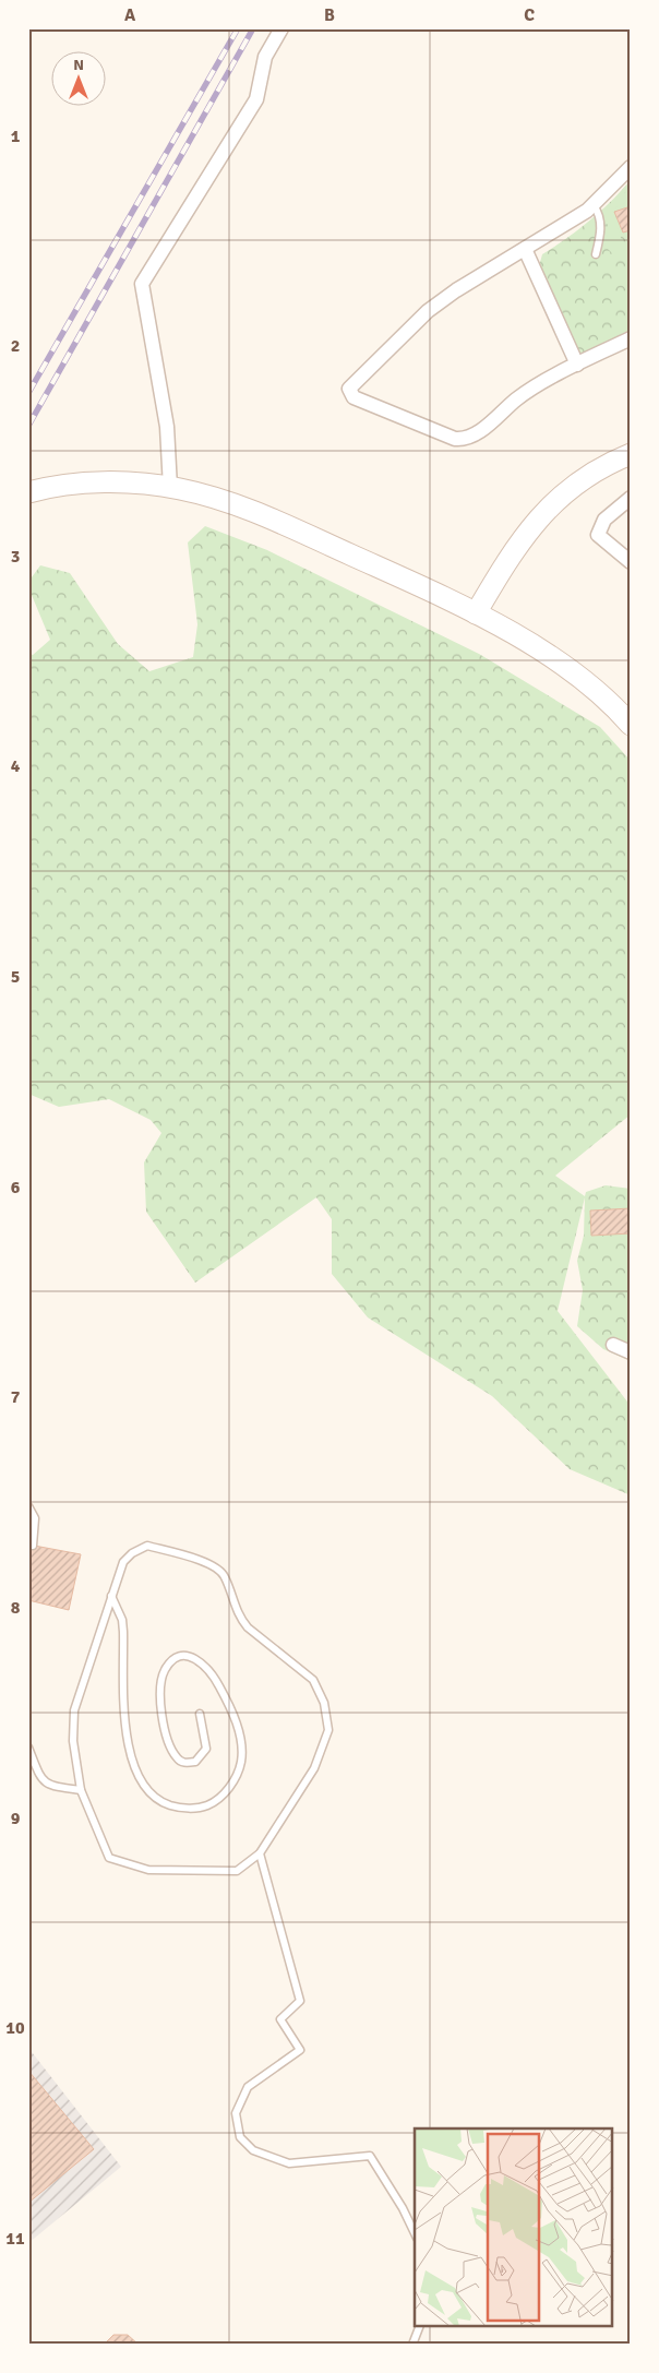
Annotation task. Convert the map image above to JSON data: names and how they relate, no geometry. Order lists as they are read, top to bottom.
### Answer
{
  "north": "top",
  "grid": {
    "columns": ["A", "B", "C"],
    "rows": [
      "1",
      "2",
      "3",
      "4",
      "5",
      "6",
      "7",
      "8",
      "9",
      "10",
      "11"
    ]
  }
}
